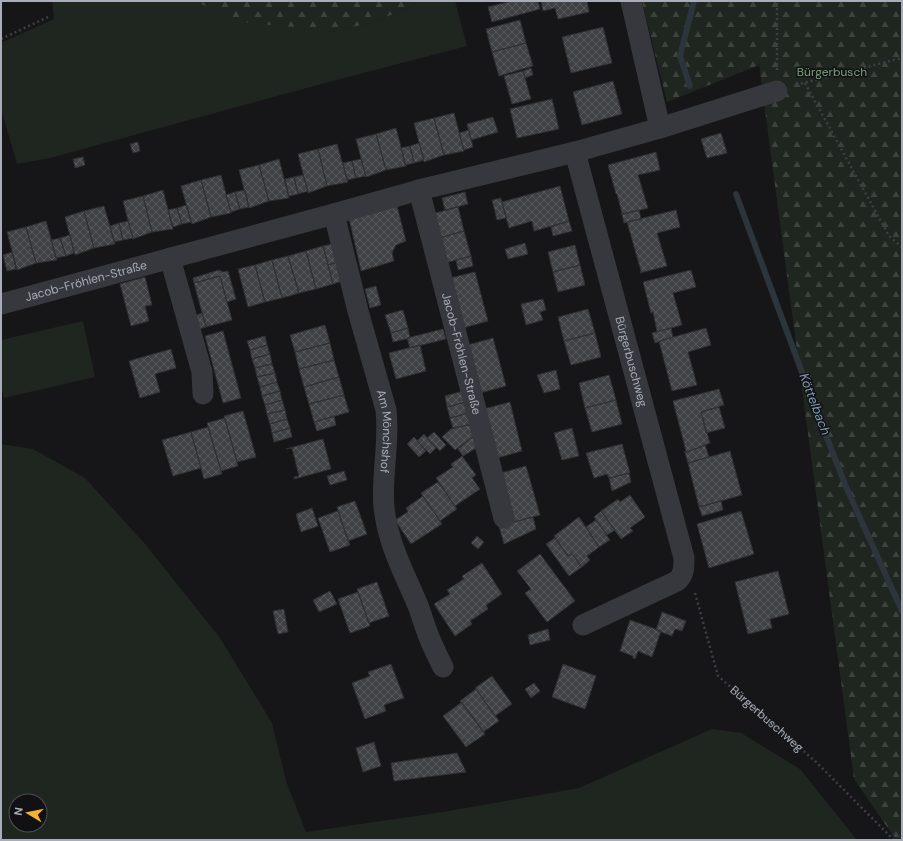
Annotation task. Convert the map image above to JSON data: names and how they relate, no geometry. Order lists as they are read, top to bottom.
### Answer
{
  "streets": {
    "street": ["Jacob-Fröhlen-Straße", "Bürgerbuschweg", "Am Mönchshof"]
  },
  "crossings": [
    ["Jacob-Fröhlen-Straße", "Bürgerbuschweg"],
    ["Jacob-Fröhlen-Straße", "Am Mönchshof"]
  ],
  "water": ["Köttelbach"],
  "parks": ["Bürgerbusch"],
  "north": "left"
}
